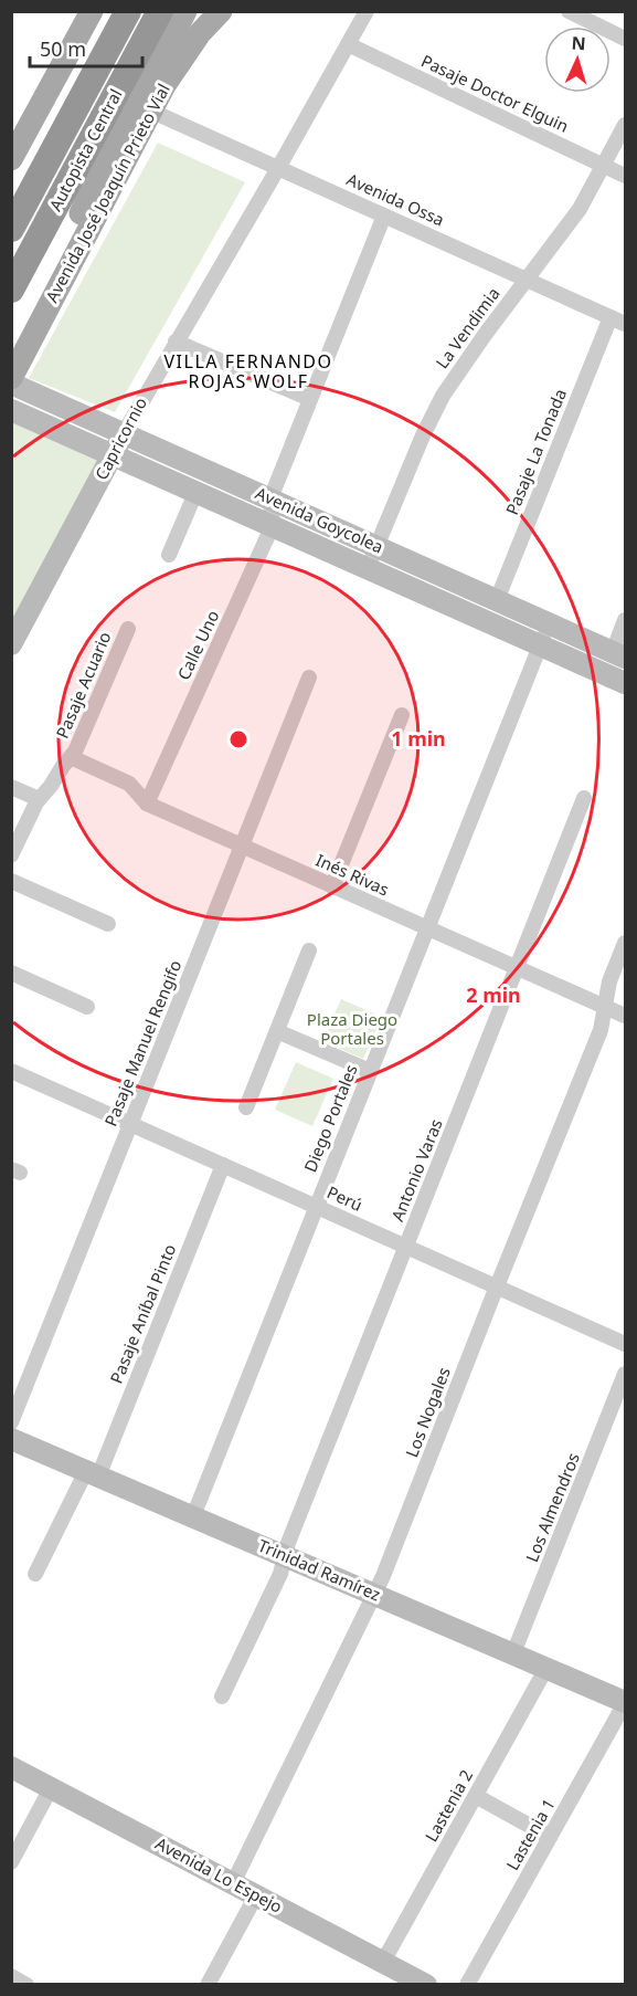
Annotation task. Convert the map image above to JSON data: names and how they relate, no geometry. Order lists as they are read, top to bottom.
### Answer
{
  "streets": {
    "highway": ["Autopista Central"],
    "main road": ["Avenida José Joaquín Prieto Vial"],
    "street": [
      "Pasaje Doctor Elguin",
      "Avenida Ossa",
      "La Vendimia",
      "Capricornio",
      "Pasaje La Tonada",
      "Avenida Goycolea",
      "Calle Uno",
      "Pasaje Acuario",
      "Inés Rivas",
      "Pasaje Manuel Rengifo",
      "Diego Portales",
      "Antonio Varas",
      "Perú",
      "Pasaje Aníbal Pinto",
      "Los Nogales",
      "Los Almendros",
      "Trinidad Ramírez",
      "Lastenia 2",
      "Lastenia 1",
      "Avenida Lo Espejo"
    ]
  },
  "crossings": [
    ["Pasaje Doctor Elguin", "La Vendimia"],
    ["Pasaje Doctor Elguin", "Capricornio"],
    ["Avenida José Joaquín Prieto Vial", "Avenida Ossa"],
    ["Avenida Ossa", "La Vendimia"],
    ["Avenida Ossa", "Capricornio"],
    ["Avenida Ossa", "Pasaje La Tonada"],
    ["La Vendimia", "Avenida Goycolea"],
    ["Capricornio", "Avenida Goycolea"],
    ["Pasaje La Tonada", "Avenida Goycolea"],
    ["Avenida Goycolea", "Calle Uno"],
    ["Avenida Goycolea", "Diego Portales"],
    ["Calle Uno", "Inés Rivas"],
    ["Pasaje Acuario", "Inés Rivas"],
    ["Inés Rivas", "Pasaje Manuel Rengifo"],
    ["Inés Rivas", "Diego Portales"],
    ["Inés Rivas", "Antonio Varas"],
    ["Inés Rivas", "Los Nogales"],
    ["Pasaje Manuel Rengifo", "Perú"],
    ["Pasaje Manuel Rengifo", "Trinidad Ramírez"],
    ["Diego Portales", "Perú"],
    ["Diego Portales", "Trinidad Ramírez"],
    ["Antonio Varas", "Perú"],
    ["Antonio Varas", "Trinidad Ramírez"],
    ["Perú", "Pasaje Aníbal Pinto"],
    ["Perú", "Los Nogales"],
    ["Pasaje Aníbal Pinto", "Trinidad Ramírez"],
    ["Los Nogales", "Trinidad Ramírez"],
    ["Los Nogales", "Avenida Lo Espejo"],
    ["Los Almendros", "Trinidad Ramírez"],
    ["Trinidad Ramírez", "Lastenia 2"],
    ["Trinidad Ramírez", "Lastenia 1"],
    ["Lastenia 2", "Avenida Lo Espejo"]
  ],
  "districts": ["VILLA FERNANDO ROJAS WOLF"],
  "parks": ["Plaza Diego Portales"],
  "scale_bar": "50 m",
  "north": "top",
  "rings": ["1 min", "2 min"]
}
